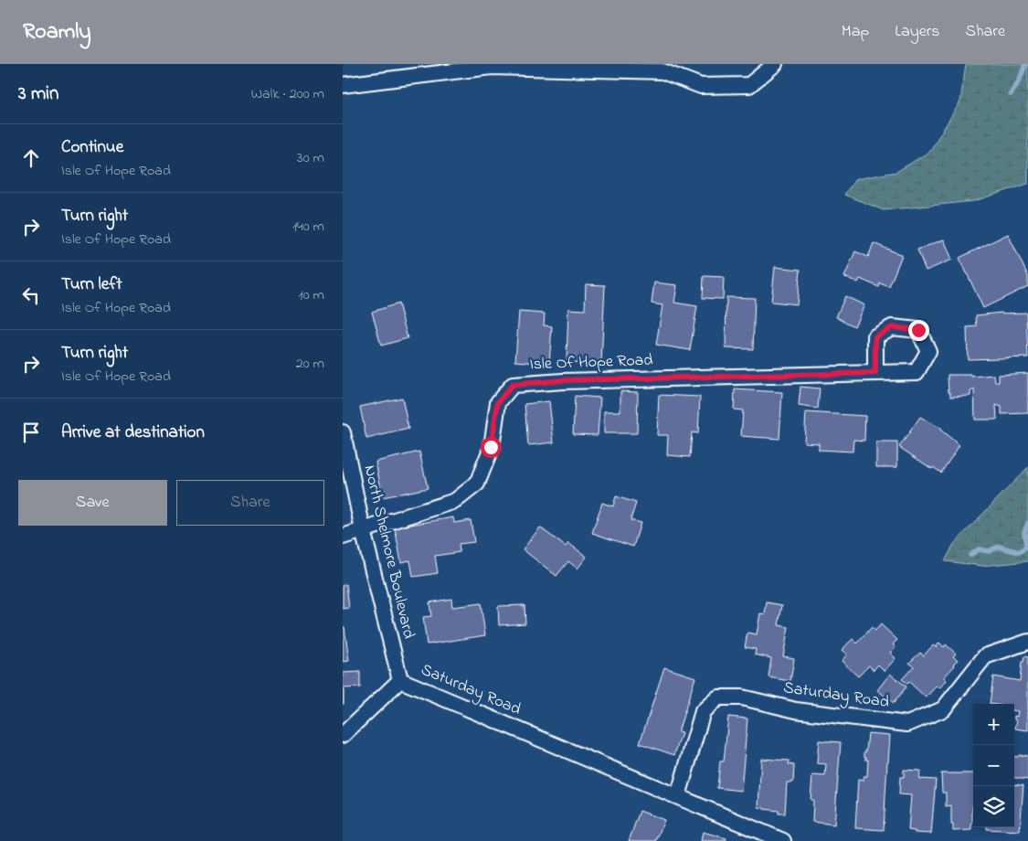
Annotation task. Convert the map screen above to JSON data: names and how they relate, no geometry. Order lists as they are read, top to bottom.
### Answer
{
  "streets": {
    "street": ["Isle Of Hope Road", "North Shelmore Boulevard", "Saturday Road"]
  },
  "crossings": [
    ["Isle Of Hope Road", "North Shelmore Boulevard"],
    ["North Shelmore Boulevard", "Saturday Road"]
  ],
  "page": {
    "header": "Roamly",
    "nav": ["Map", "Layers", "Share"],
    "heading": ["3 min", "Walk · 200 m"],
    "list": [
      ["Continue", "Isle Of Hope Road", "30 m"],
      ["Turn right", "Isle Of Hope Road", "140 m"],
      ["Turn left", "Isle Of Hope Road", "10 m"],
      ["Turn right", "Isle Of Hope Road", "20 m"],
      "Arrive at destination"
    ],
    "buttons": ["Save", "Share"],
    "map_buttons": ["+", "−"]
  }
}
